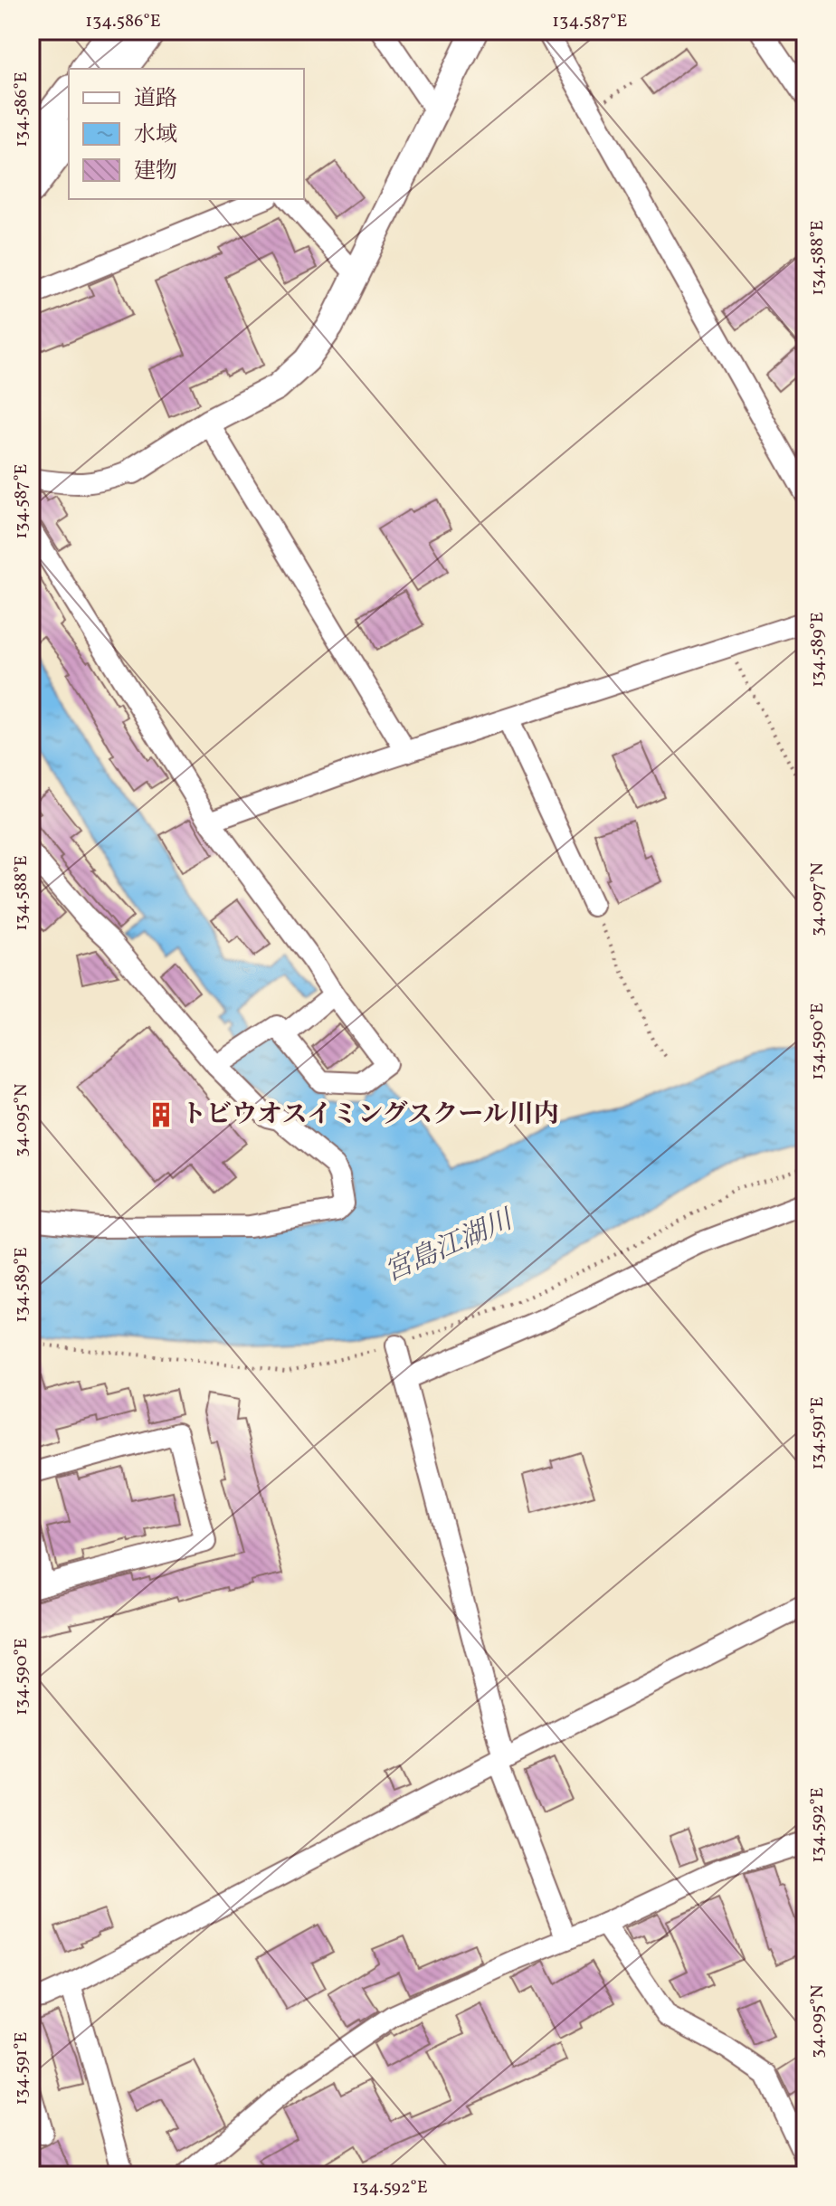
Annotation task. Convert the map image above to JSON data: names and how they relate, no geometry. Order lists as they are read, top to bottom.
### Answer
{
  "water": ["宮島江湖川"],
  "places": {
    "building": ["トビウオスイミングスクール川内"]
  },
  "legend": ["道路", "水域", "建物"],
  "coordinates": [
    "134.586°E",
    "134.587°E",
    "134.588°E",
    "134.589°E",
    "34.097°N",
    "134.590°E",
    "34.095°N",
    "134.591°E",
    "134.592°E"
  ]
}
